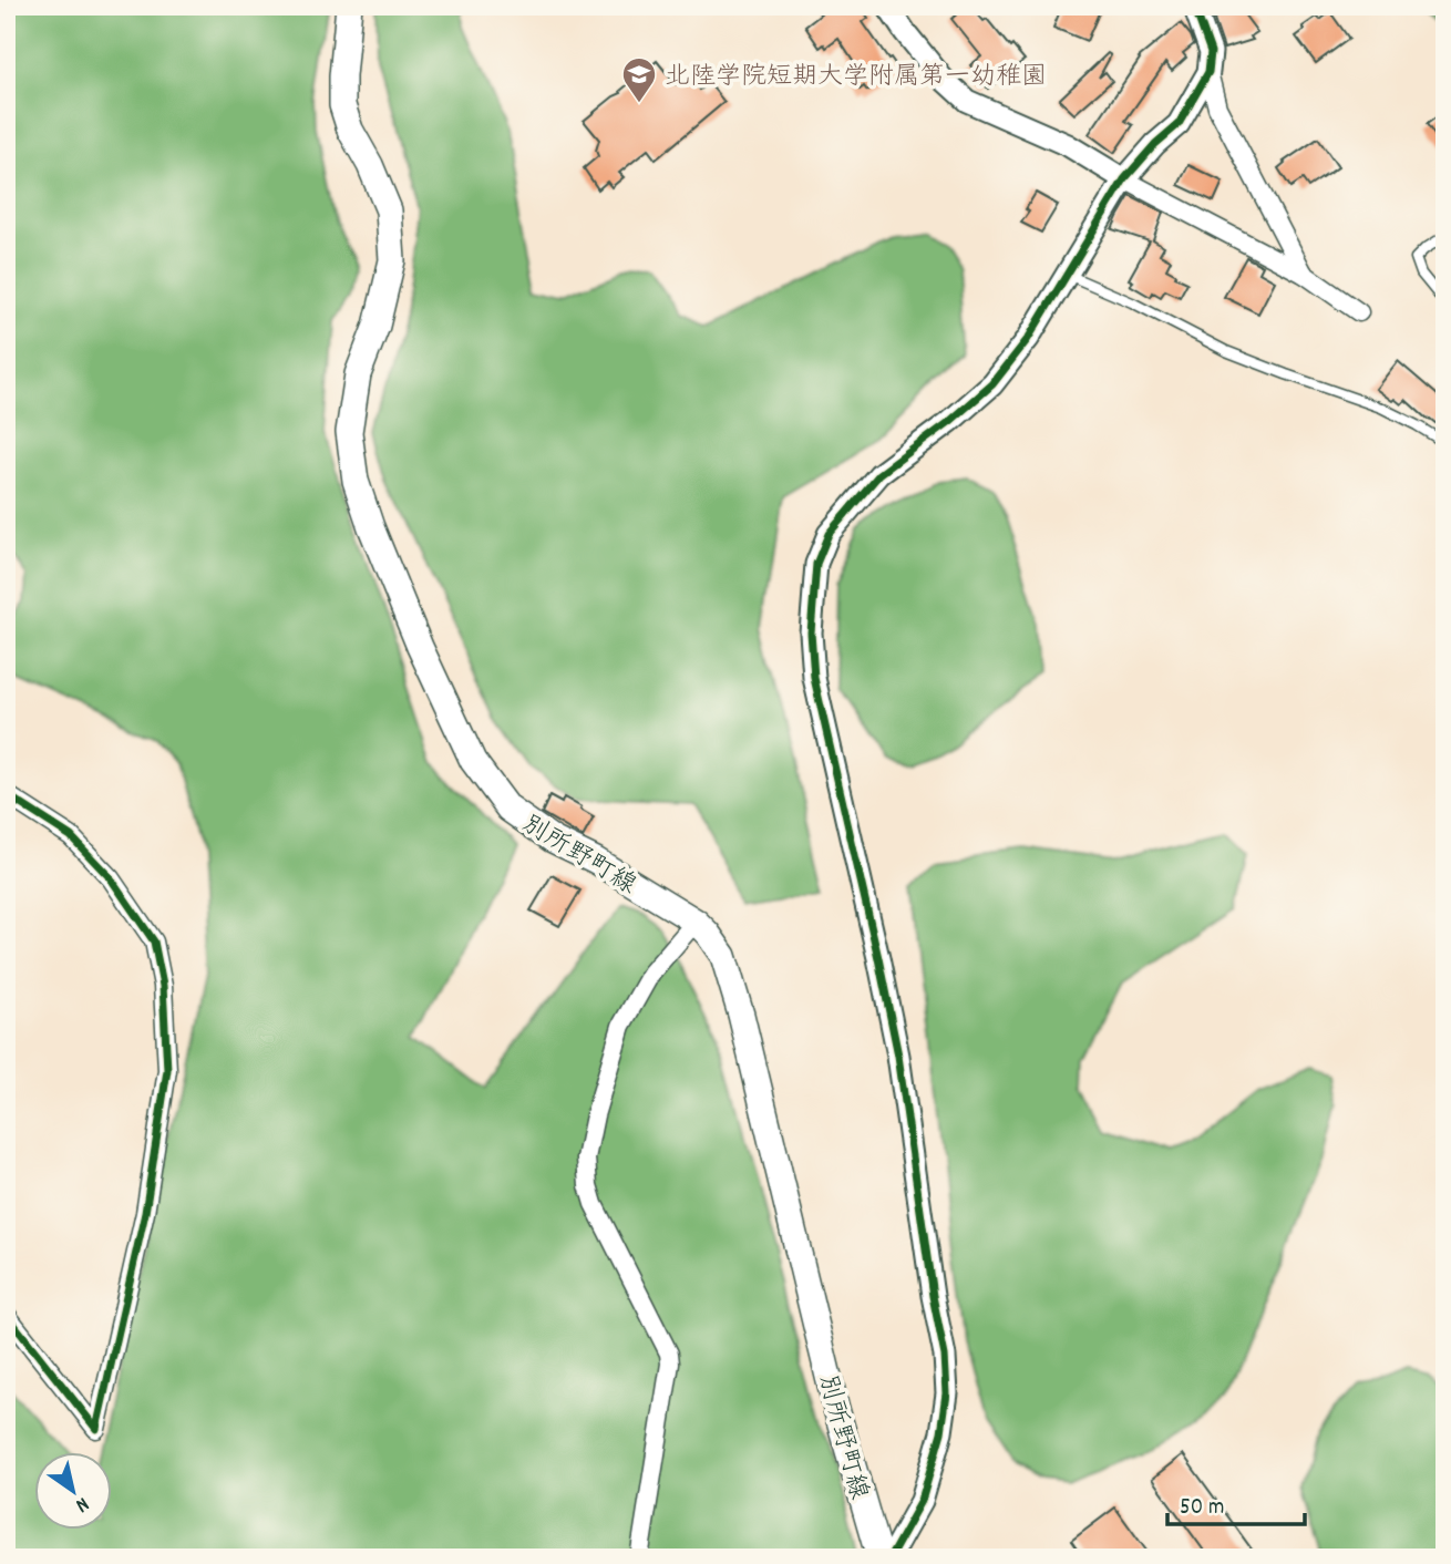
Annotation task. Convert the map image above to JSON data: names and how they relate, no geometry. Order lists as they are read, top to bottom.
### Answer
{
  "streets": {
    "main road": ["別所野町線"]
  },
  "places": {
    "school or university": ["北陸学院短期大学附属第一幼稚園"]
  },
  "scale_bar": "50 m",
  "north": "bottom right"
}
